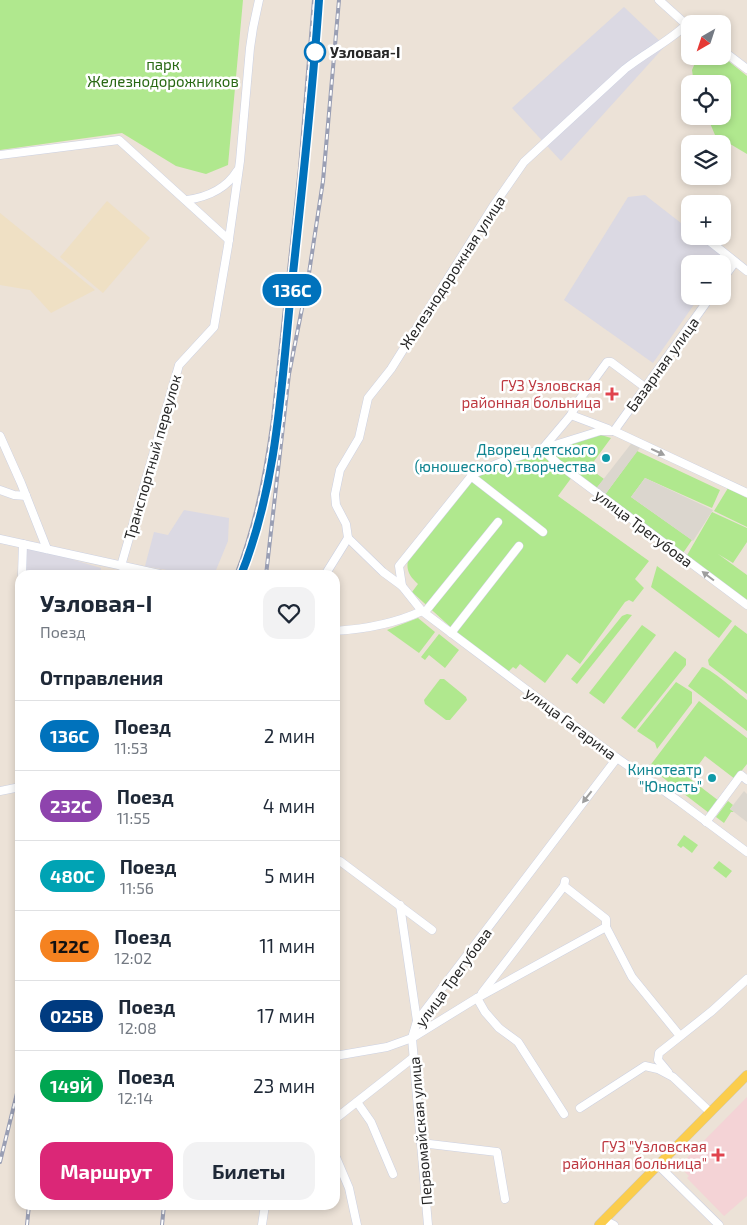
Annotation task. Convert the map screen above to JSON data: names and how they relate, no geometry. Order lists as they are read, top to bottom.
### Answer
{
  "streets": {
    "street": [
      "Железнодорожная улица",
      "Базарная улица",
      "Транспортный переулок",
      "улица Трегубова",
      "улица Гагарина",
      "Первомайская улица"
    ]
  },
  "crossings": [
    ["Железнодорожная улица", "улица Гагарина"],
    ["улица Трегубова", "улица Гагарина"],
    ["улица Трегубова", "Первомайская улица"]
  ],
  "parks": ["парк Железнодорожников"],
  "places": {
    "other": ["Узловая-I", "Дворец детского (юношеского) творчества", "Кинотеатр \"Юность\""],
    "health": ["ГУЗ Узловская районная больница", "ГУЗ \"Узловская районная больница\""]
  },
  "north": "bottom left",
  "page": {
    "on_map": "136С",
    "map_buttons": ["+", "−"],
    "heading": [
      ["Узловая-I", "Поезд"],
      "Отправления"
    ],
    "list": [
      {
        "mark": "136С",
        "name": "Поезд",
        "note": "11:53",
        "value": "2 мин"
      },
      {
        "mark": "232C",
        "name": "Поезд",
        "note": "11:55",
        "value": "4 мин"
      },
      {
        "mark": "480С",
        "name": "Поезд",
        "note": "11:56",
        "value": "5 мин"
      },
      {
        "mark": "122С",
        "name": "Поезд",
        "note": "12:02",
        "value": "11 мин"
      },
      {
        "mark": "025В",
        "name": "Поезд",
        "note": "12:08",
        "value": "17 мин"
      },
      {
        "mark": "149Й",
        "name": "Поезд",
        "note": "12:14",
        "value": "23 мин"
      }
    ],
    "buttons": ["Маршрут", "Билеты"]
  }
}
